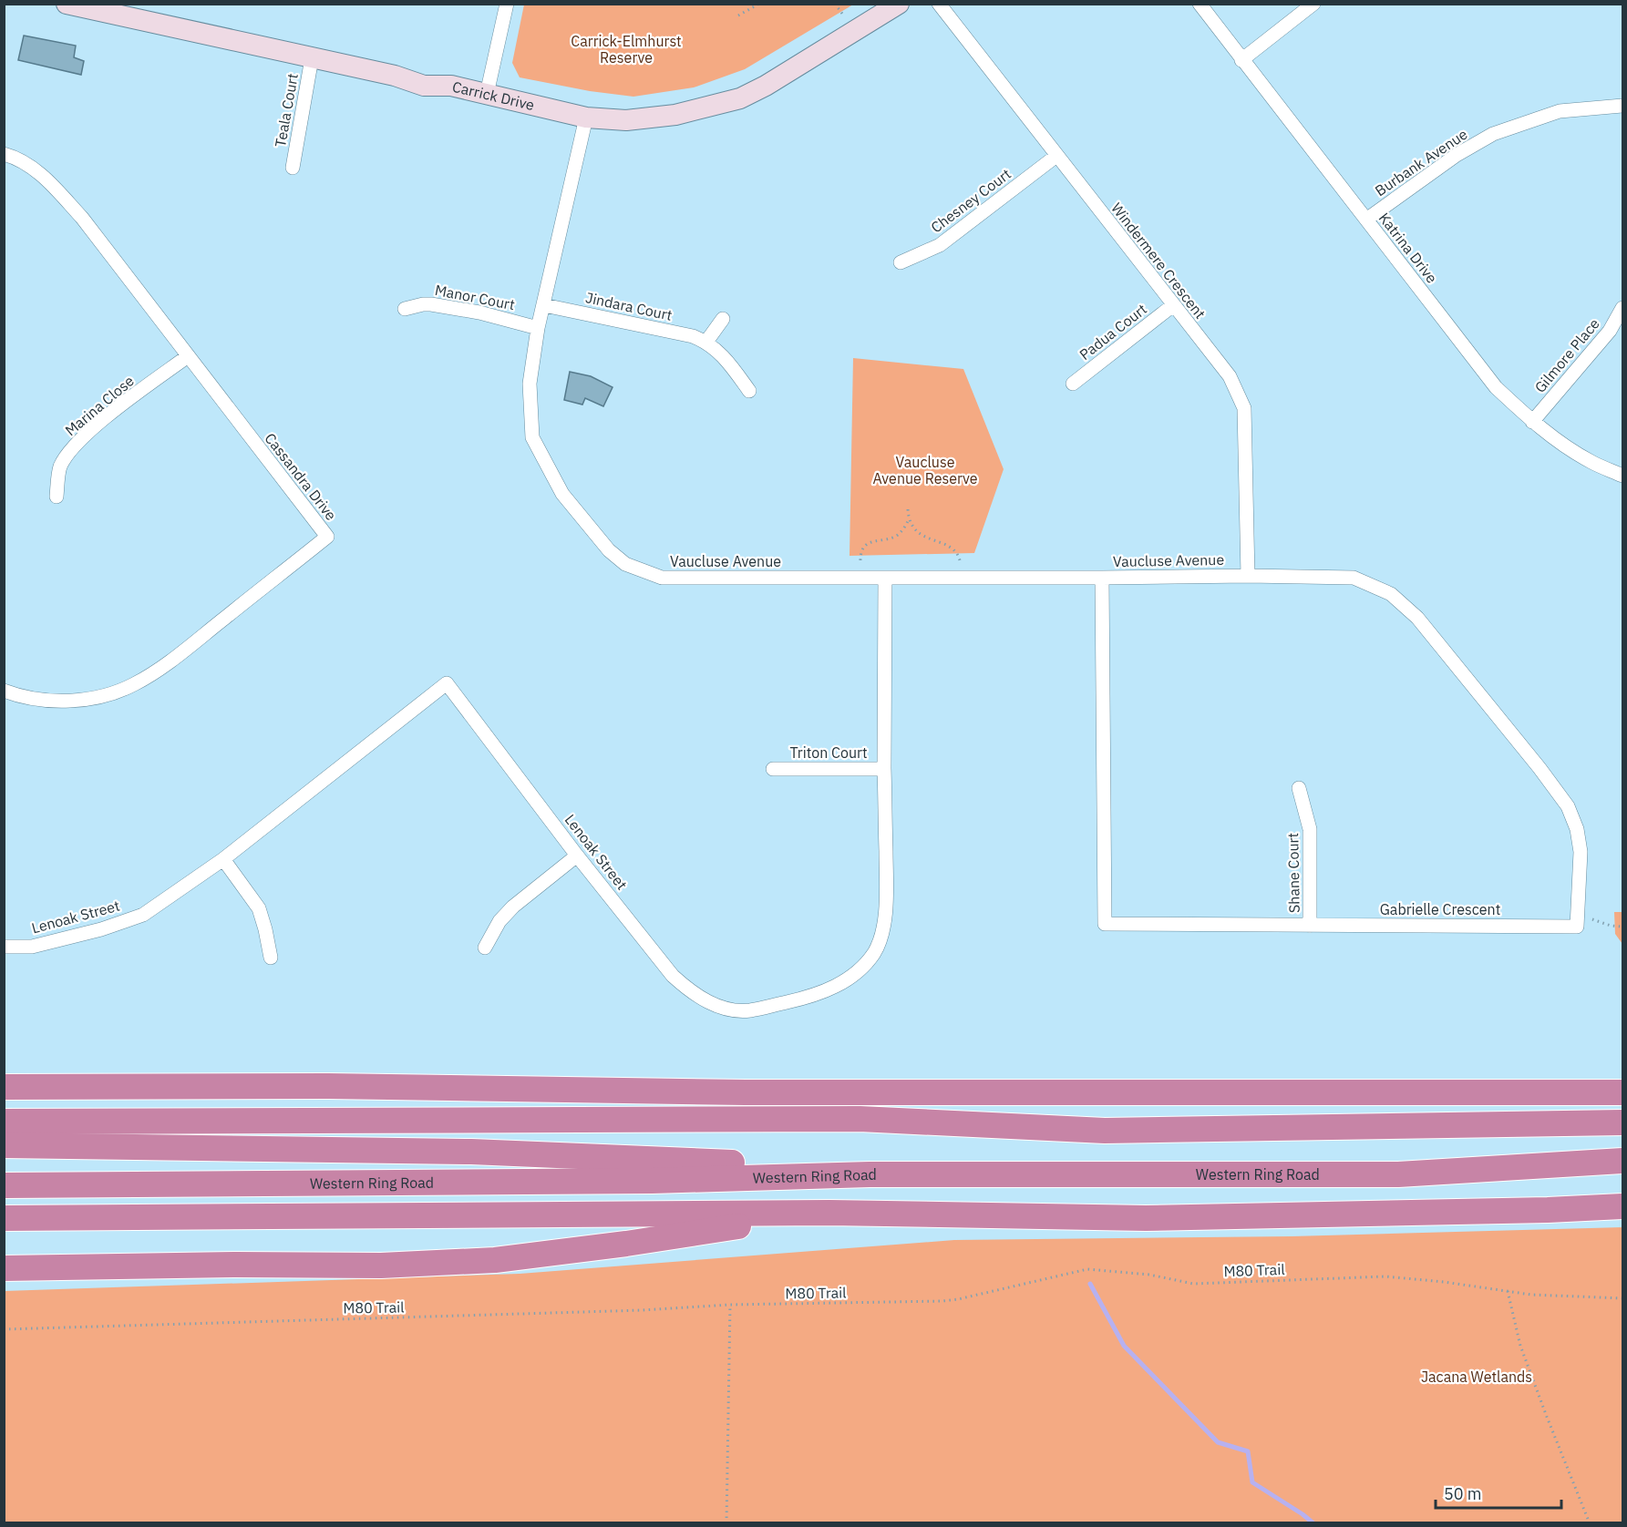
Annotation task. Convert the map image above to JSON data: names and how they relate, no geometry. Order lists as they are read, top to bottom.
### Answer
{
  "streets": {
    "highway": ["Western Ring Road"],
    "street": [
      "Carrick Drive",
      "Teala Court",
      "Burbank Avenue",
      "Chesney Court",
      "Katrina Drive",
      "Windermere Crescent",
      "Manor Court",
      "Jindara Court",
      "Padua Court",
      "Gilmore Place",
      "Marina Close",
      "Cassandra Drive",
      "Vaucluse Avenue",
      "Triton Court",
      "Lenoak Street",
      "Shane Court",
      "Gabrielle Crescent"
    ],
    "path": ["M80 Trail"]
  },
  "crossings": [
    ["Carrick Drive", "Teala Court"],
    ["Carrick Drive", "Vaucluse Avenue"],
    ["Burbank Avenue", "Katrina Drive"],
    ["Chesney Court", "Windermere Crescent"],
    ["Katrina Drive", "Gilmore Place"],
    ["Windermere Crescent", "Padua Court"],
    ["Windermere Crescent", "Vaucluse Avenue"],
    ["Manor Court", "Vaucluse Avenue"],
    ["Jindara Court", "Vaucluse Avenue"],
    ["Marina Close", "Cassandra Drive"],
    ["Vaucluse Avenue", "Lenoak Street"],
    ["Vaucluse Avenue", "Gabrielle Crescent"],
    ["Triton Court", "Lenoak Street"],
    ["Shane Court", "Gabrielle Crescent"]
  ],
  "parks": ["Carrick-Elmhurst Reserve", "Vaucluse Avenue Reserve", "Jacana Wetlands"],
  "scale_bar": "50 m"
}
